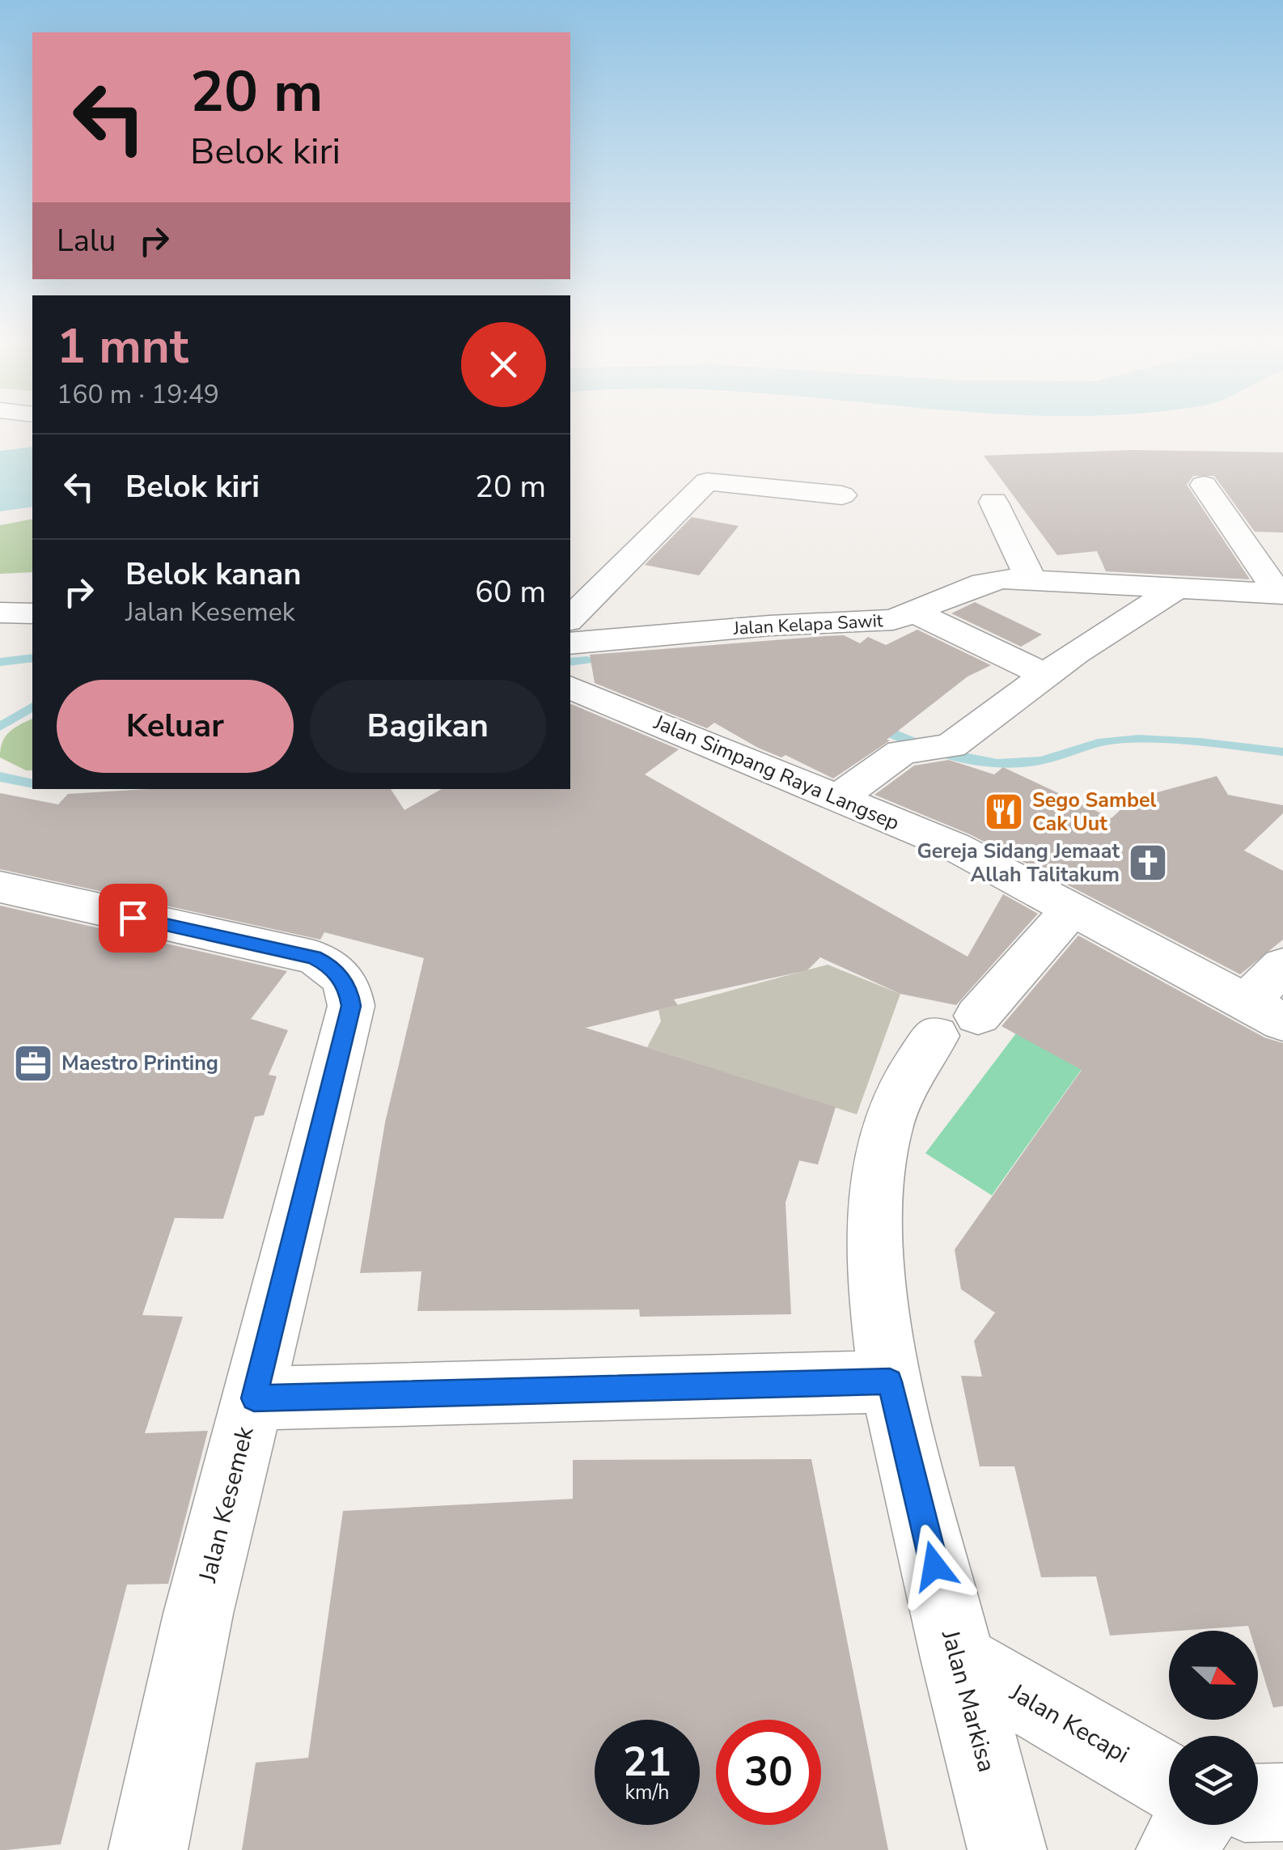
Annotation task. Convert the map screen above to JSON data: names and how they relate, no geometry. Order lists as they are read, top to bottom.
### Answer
{
  "streets": {
    "street": [
      "Jalan Kelapa Sawit",
      "Jalan Simpang Raya Langsep",
      "Jalan Kesemek",
      "Jalan Markisa",
      "Jalan Kecapi"
    ]
  },
  "crossings": [
    ["Jalan Simpang Raya Langsep", "Jalan Markisa"],
    ["Jalan Markisa", "Jalan Kecapi"]
  ],
  "places": {
    "restaurant": ["Sego Sambel Cak Uut"],
    "church": ["Gereja Sidang Jemaat Allah Talitakum"],
    "office": ["Maestro Printing"]
  },
  "north": "right",
  "page": {
    "turn": ["20 m", "Belok kiri"],
    "then": "Lalu",
    "heading": ["1 mnt", "160 m · 19:49"],
    "list": [
      {
        "name": "Belok kiri",
        "value": "20 m"
      },
      {
        "name": "Belok kanan",
        "note": "Jalan Kesemek",
        "value": "60 m"
      }
    ],
    "buttons": ["Keluar", "Bagikan"],
    "speed": "21 km/h",
    "limit": "30"
  }
}
